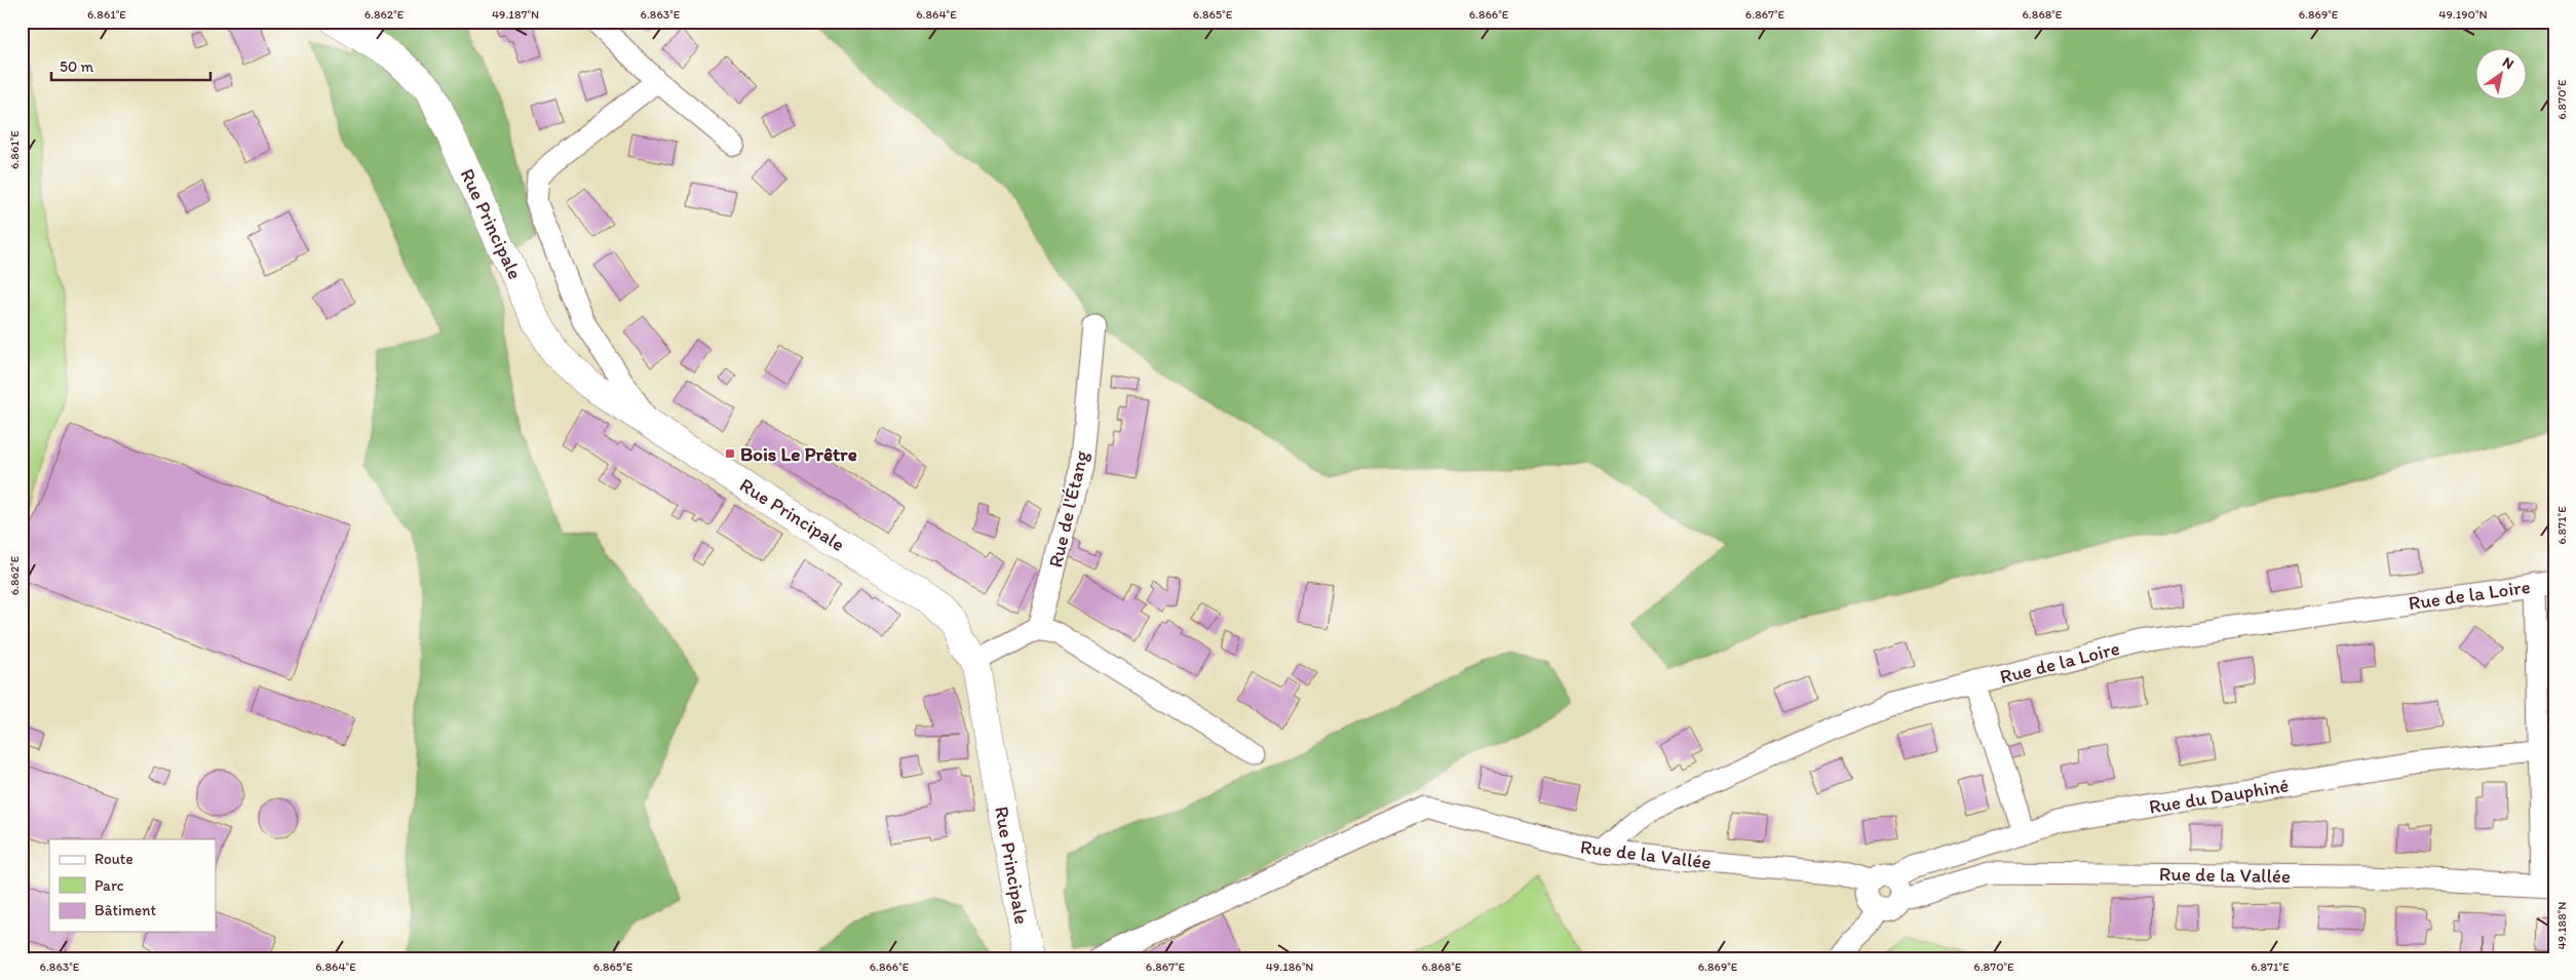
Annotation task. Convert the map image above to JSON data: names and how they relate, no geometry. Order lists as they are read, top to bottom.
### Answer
{
  "streets": {
    "main road": ["Rue Principale"],
    "street": [
      "Rue de l'Étang",
      "Rue de la Loire",
      "Rue du Dauphiné",
      "Rue de la Vallée"
    ]
  },
  "crossings": [
    ["Rue de la Loire", "Rue de la Vallée"],
    ["Rue du Dauphiné", "Rue de la Vallée"]
  ],
  "places": {
    "transit": ["Bois Le Prêtre"]
  },
  "legend": ["Route", "Parc", "Bâtiment"],
  "scale_bar": "50 m",
  "north": "top right",
  "coordinates": [
    "6.861°E",
    "6.862°E",
    "49.187°N",
    "6.863°E",
    "6.864°E",
    "6.865°E",
    "6.866°E",
    "6.867°E",
    "6.868°E",
    "6.869°E",
    "49.190°N",
    "6.870°E",
    "6.871°E",
    "49.188°N",
    "49.186°N"
  ]
}
